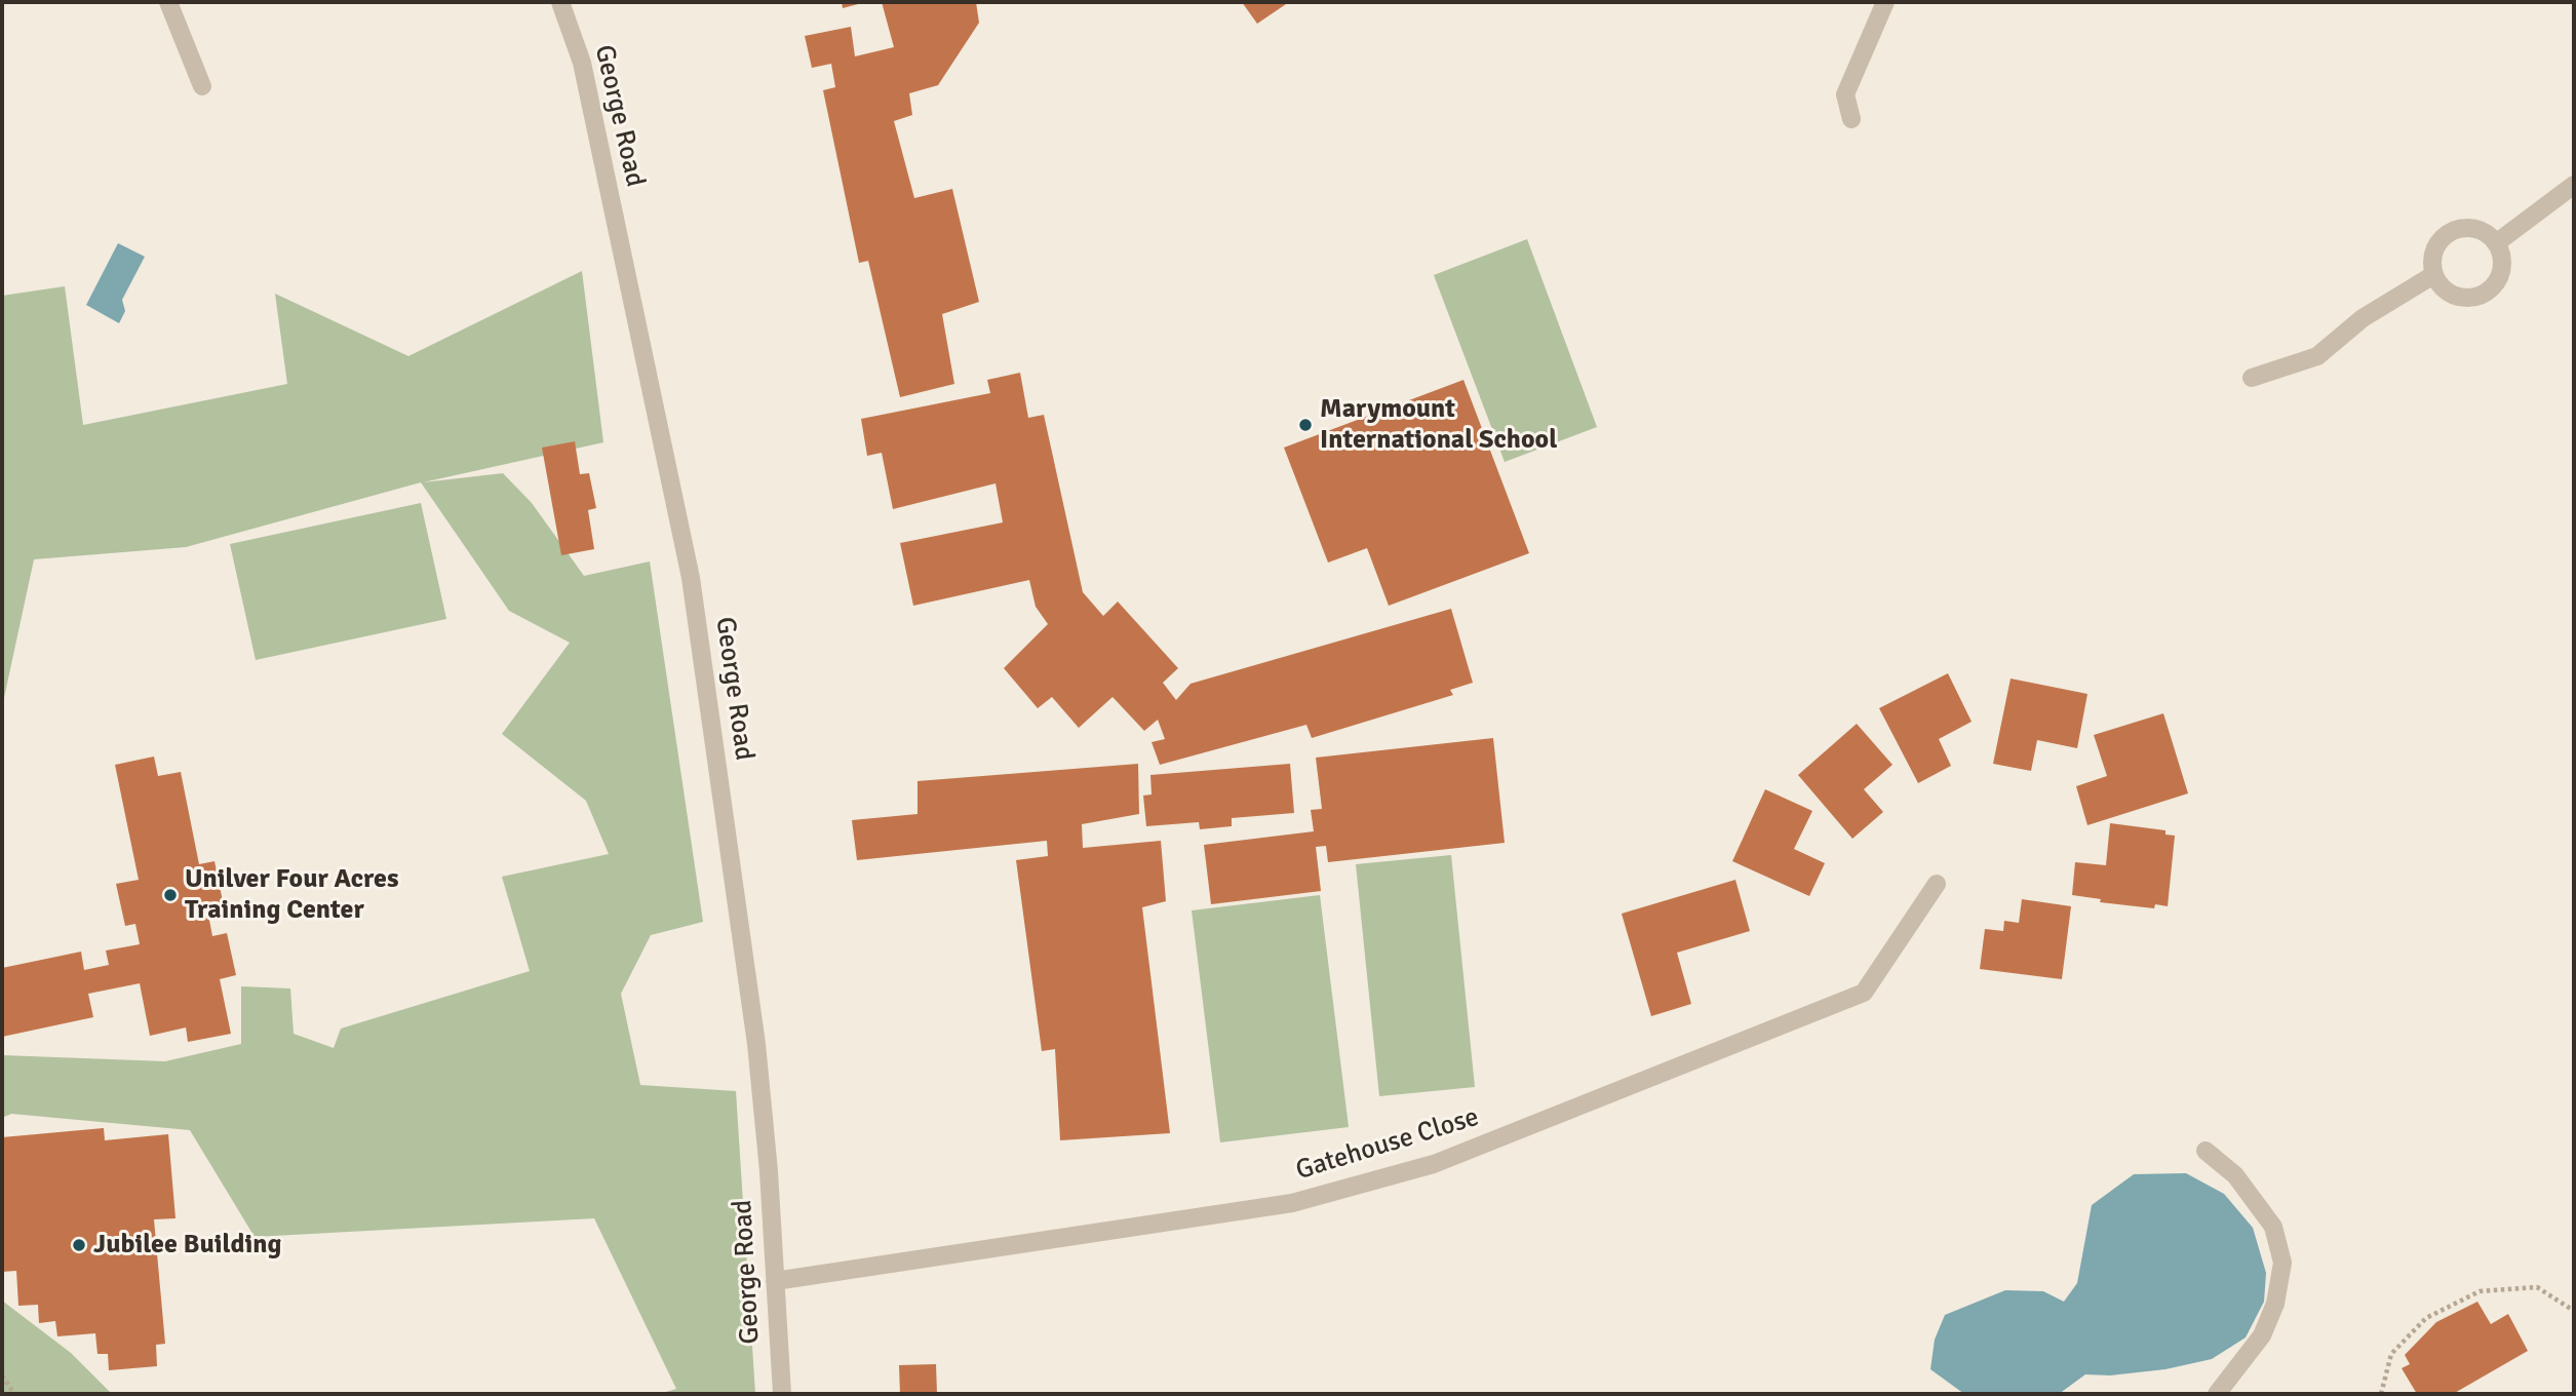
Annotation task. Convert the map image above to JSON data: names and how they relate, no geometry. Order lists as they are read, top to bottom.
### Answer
{
  "streets": {
    "street": ["George Road", "Gatehouse Close"]
  },
  "crossings": [
    ["George Road", "Gatehouse Close"]
  ],
  "places": ["Marymount International School", "Unilver Four Acres Training Center", "Jubilee Building"]
}
